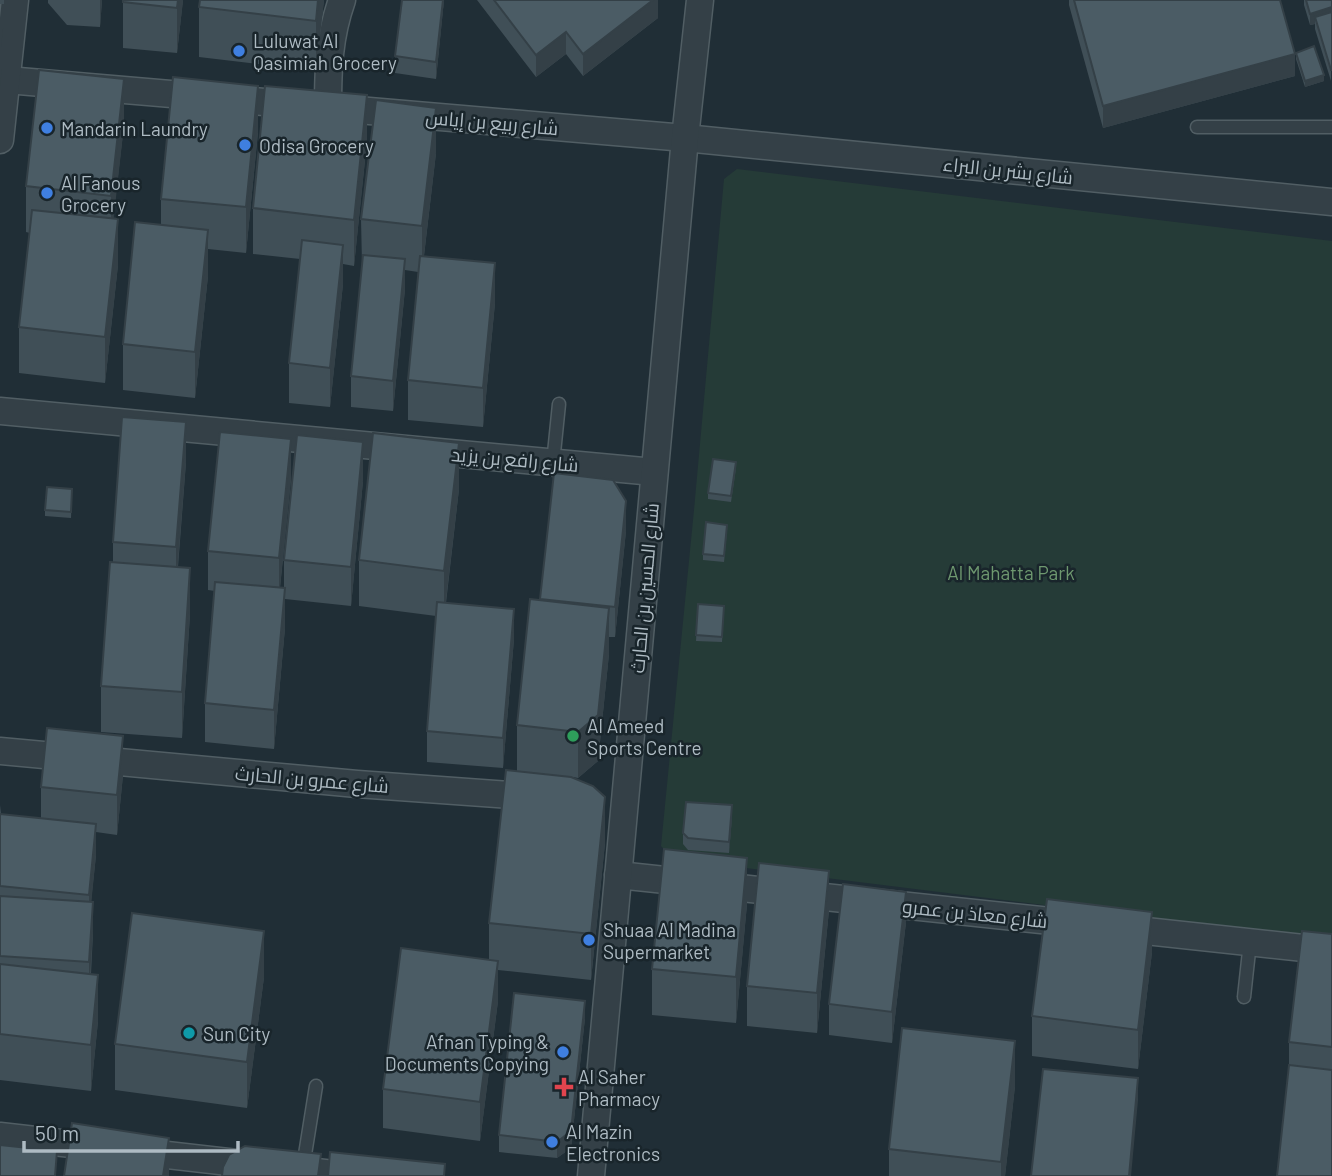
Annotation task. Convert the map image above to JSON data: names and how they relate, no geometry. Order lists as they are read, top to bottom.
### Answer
{
  "streets": {
    "street": [
      "شارع ربيع بن إياس",
      "شارع بشر بن البراء",
      "شارع رافع بن يزيد",
      "شارع الحسين بن الحارث",
      "شارع عمرو بن الحارث",
      "شارع معاذ بن عمرو"
    ]
  },
  "crossings": [
    ["شارع ربيع بن إياس", "شارع بشر بن البراء"],
    ["شارع ربيع بن إياس", "شارع الحسين بن الحارث"],
    ["شارع بشر بن البراء", "شارع الحسين بن الحارث"],
    ["شارع رافع بن يزيد", "شارع الحسين بن الحارث"],
    ["شارع الحسين بن الحارث", "شارع معاذ بن عمرو"]
  ],
  "parks": ["Al Mahatta Park"],
  "places": {
    "other": [
      "Luluwat Al Qasimiah Grocery",
      "Mandarin Laundry",
      "Odisa Grocery",
      "Al Fanous Grocery",
      "Al Ameed Sports Centre",
      "Shuaa Al Madina Supermarket",
      "Sun City",
      "Afnan Typing & Documents Copying",
      "Al Mazin Electronics"
    ],
    "health": ["Al Saher Pharmacy"]
  },
  "scale_bar": "50 m"
}
